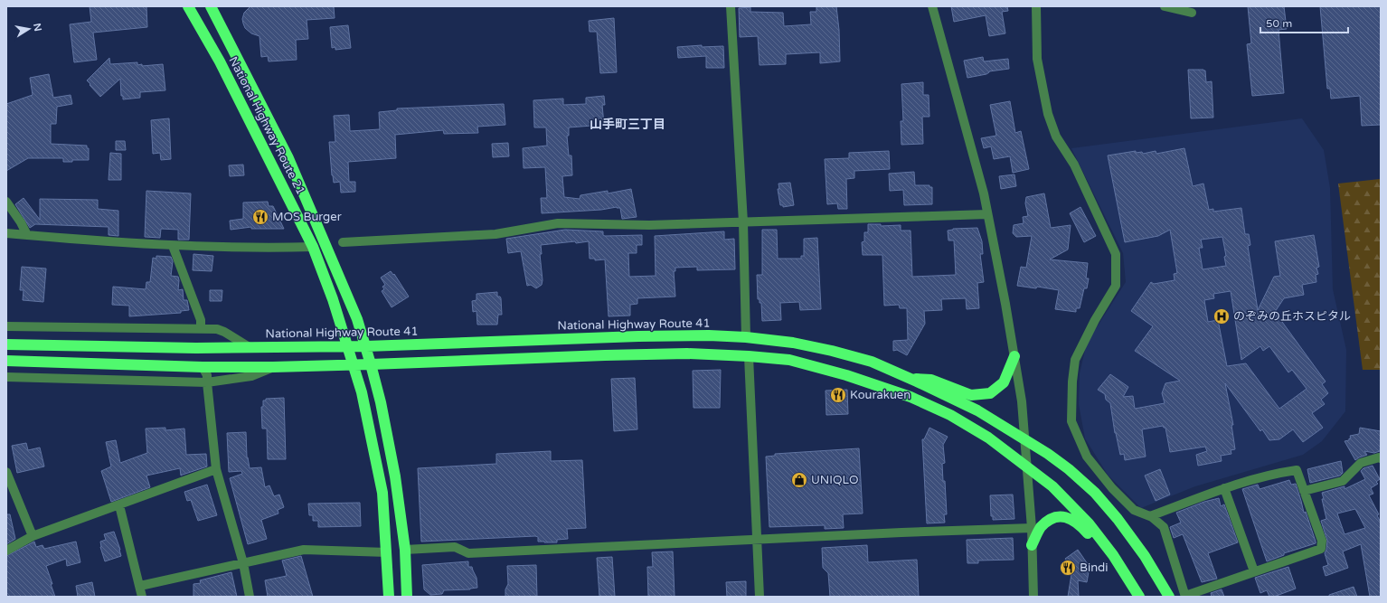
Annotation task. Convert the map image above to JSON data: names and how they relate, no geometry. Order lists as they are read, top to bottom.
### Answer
{
  "streets": {
    "highway": ["National Highway Route 21", "National Highway Route 41"]
  },
  "crossings": [
    ["National Highway Route 21", "National Highway Route 41"]
  ],
  "districts": ["山手町三丁目"],
  "places": {
    "restaurant": ["MOS Burger", "Kourakuen", "Bindi"],
    "hospital": ["のぞみの丘ホスピタル"],
    "shop": ["UNIQLO"]
  },
  "scale_bar": "50 m",
  "north": "right"
}
